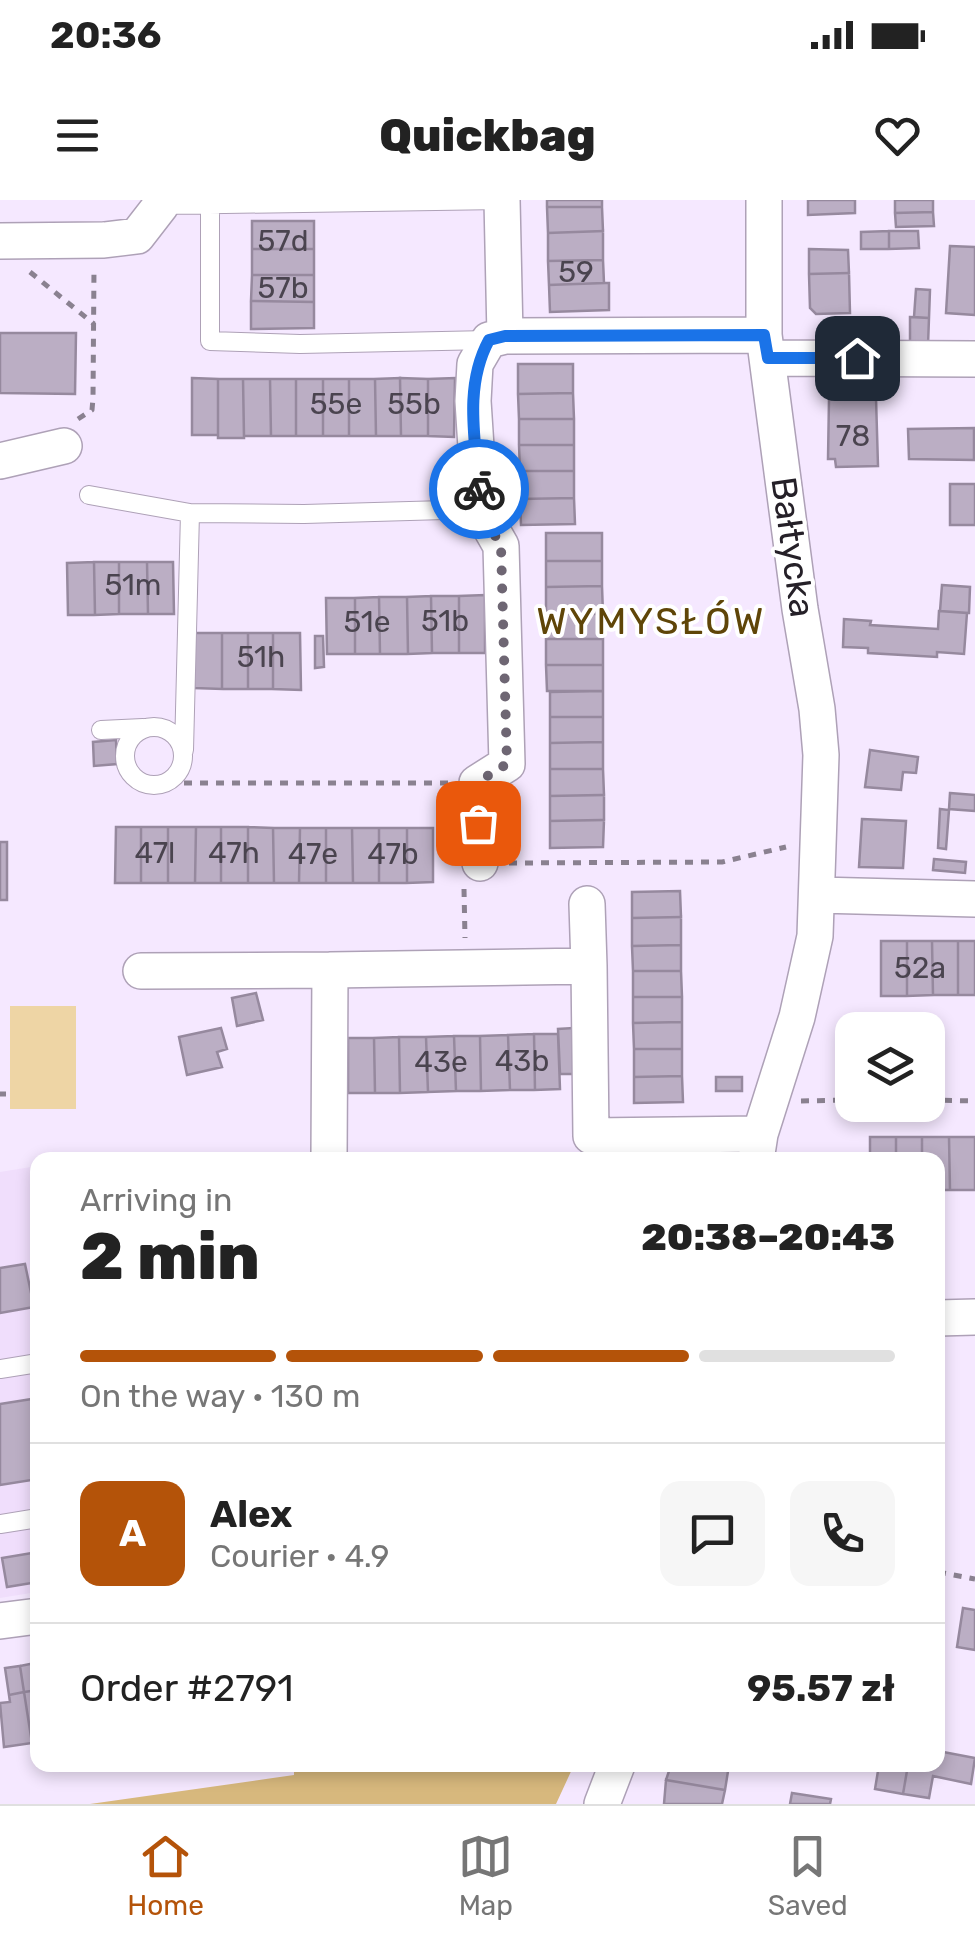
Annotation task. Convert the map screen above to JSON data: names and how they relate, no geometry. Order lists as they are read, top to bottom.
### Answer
{
  "streets": {
    "street": ["Bałtycka"]
  },
  "districts": ["WYMYSŁÓW"],
  "house_numbers": [
    "57d",
    "59",
    "57b",
    "55e",
    "55b",
    "78",
    "51m",
    "51b",
    "51e",
    "51h",
    "47l",
    "47h",
    "47e",
    "47b",
    "52a",
    "43b",
    "43e"
  ],
  "page": {
    "status": "20:36",
    "header": "Quickbag",
    "heading": ["2 min", "Arriving in", "20:38–20:43"],
    "panel": [
      "Alex",
      "Courier · 4.9",
      "Order #2791",
      "95.57 zł"
    ],
    "bar": "On the way · 130 m",
    "round": "A",
    "tabs": ["Home", "Map", "Saved"]
  }
}
